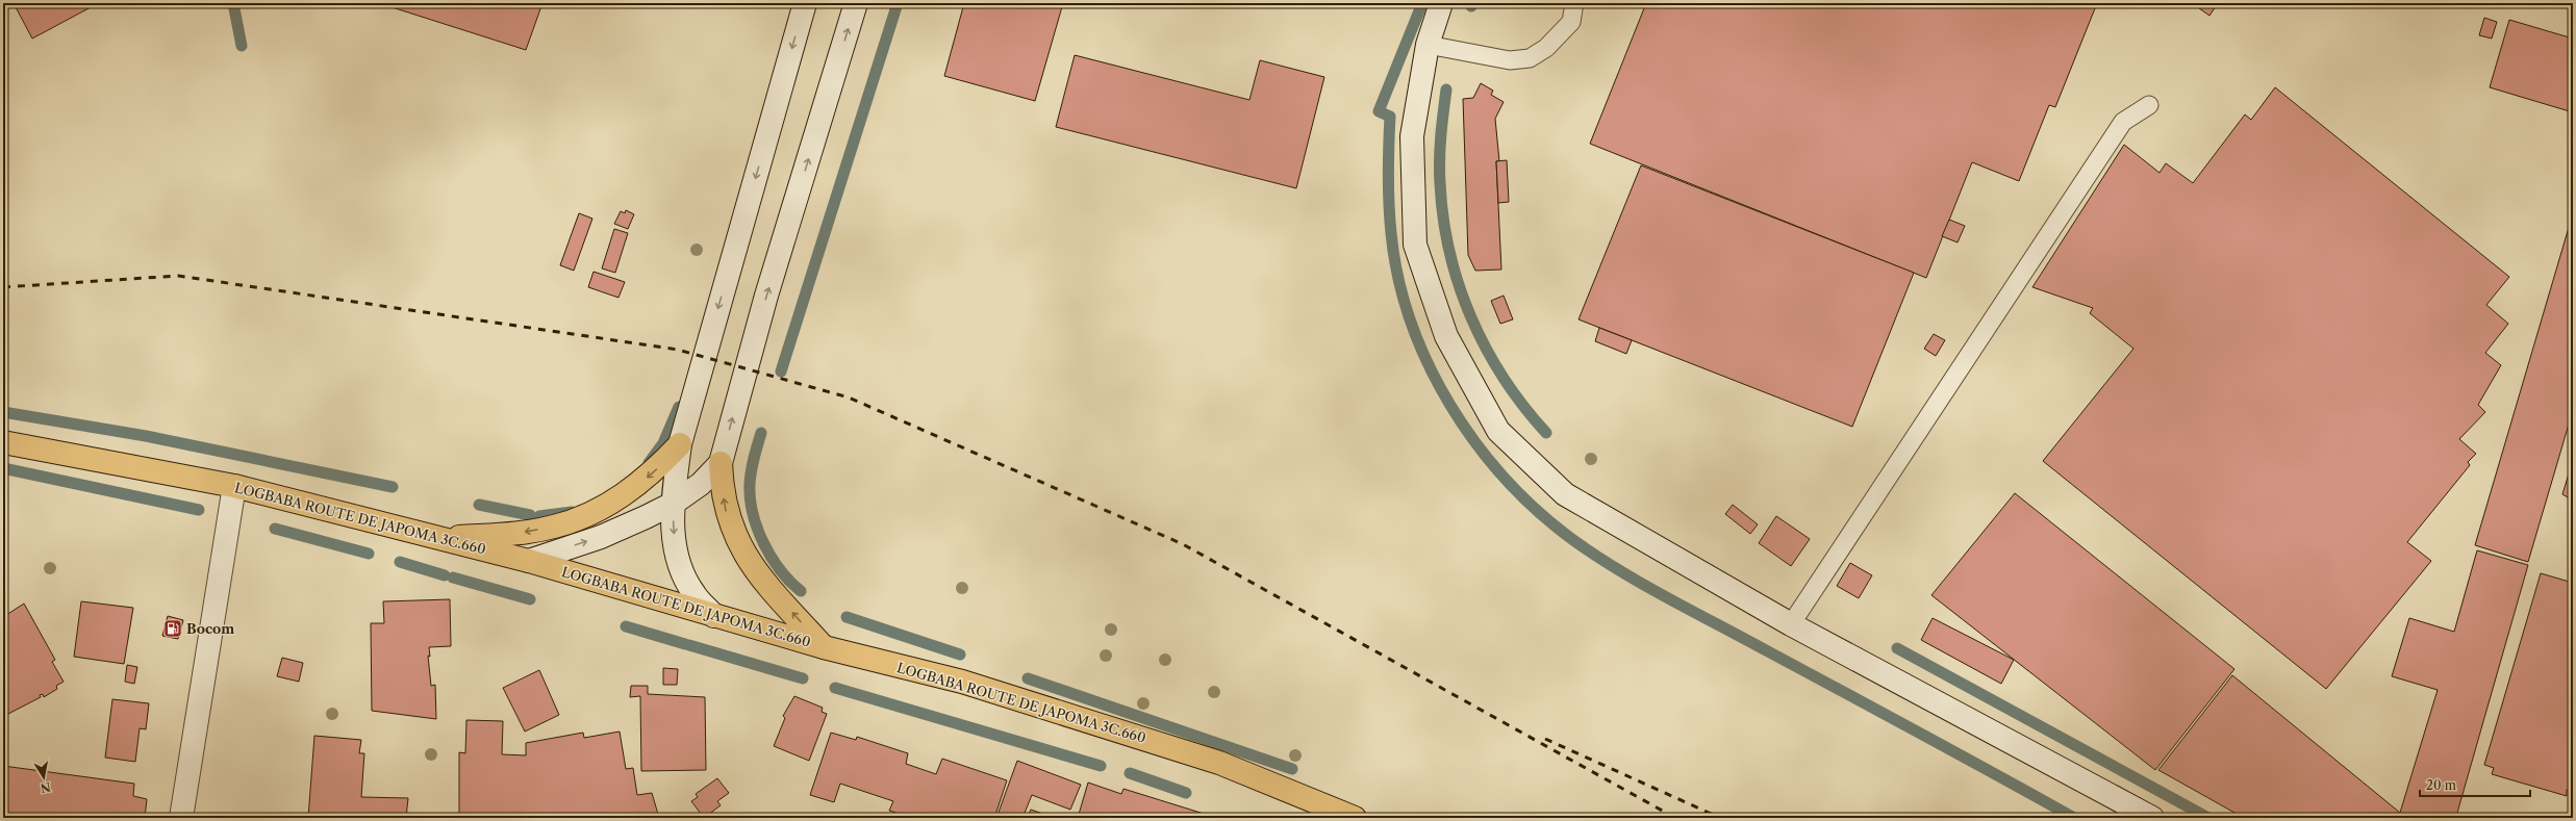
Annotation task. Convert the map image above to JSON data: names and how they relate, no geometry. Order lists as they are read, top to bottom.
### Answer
{
  "streets": {
    "main road": ["LOGBABA ROUTE DE JAPOMA 3C.660"]
  },
  "places": {
    "fuel station": ["Bocom"]
  },
  "scale_bar": "20 m",
  "north": "bottom"
}
